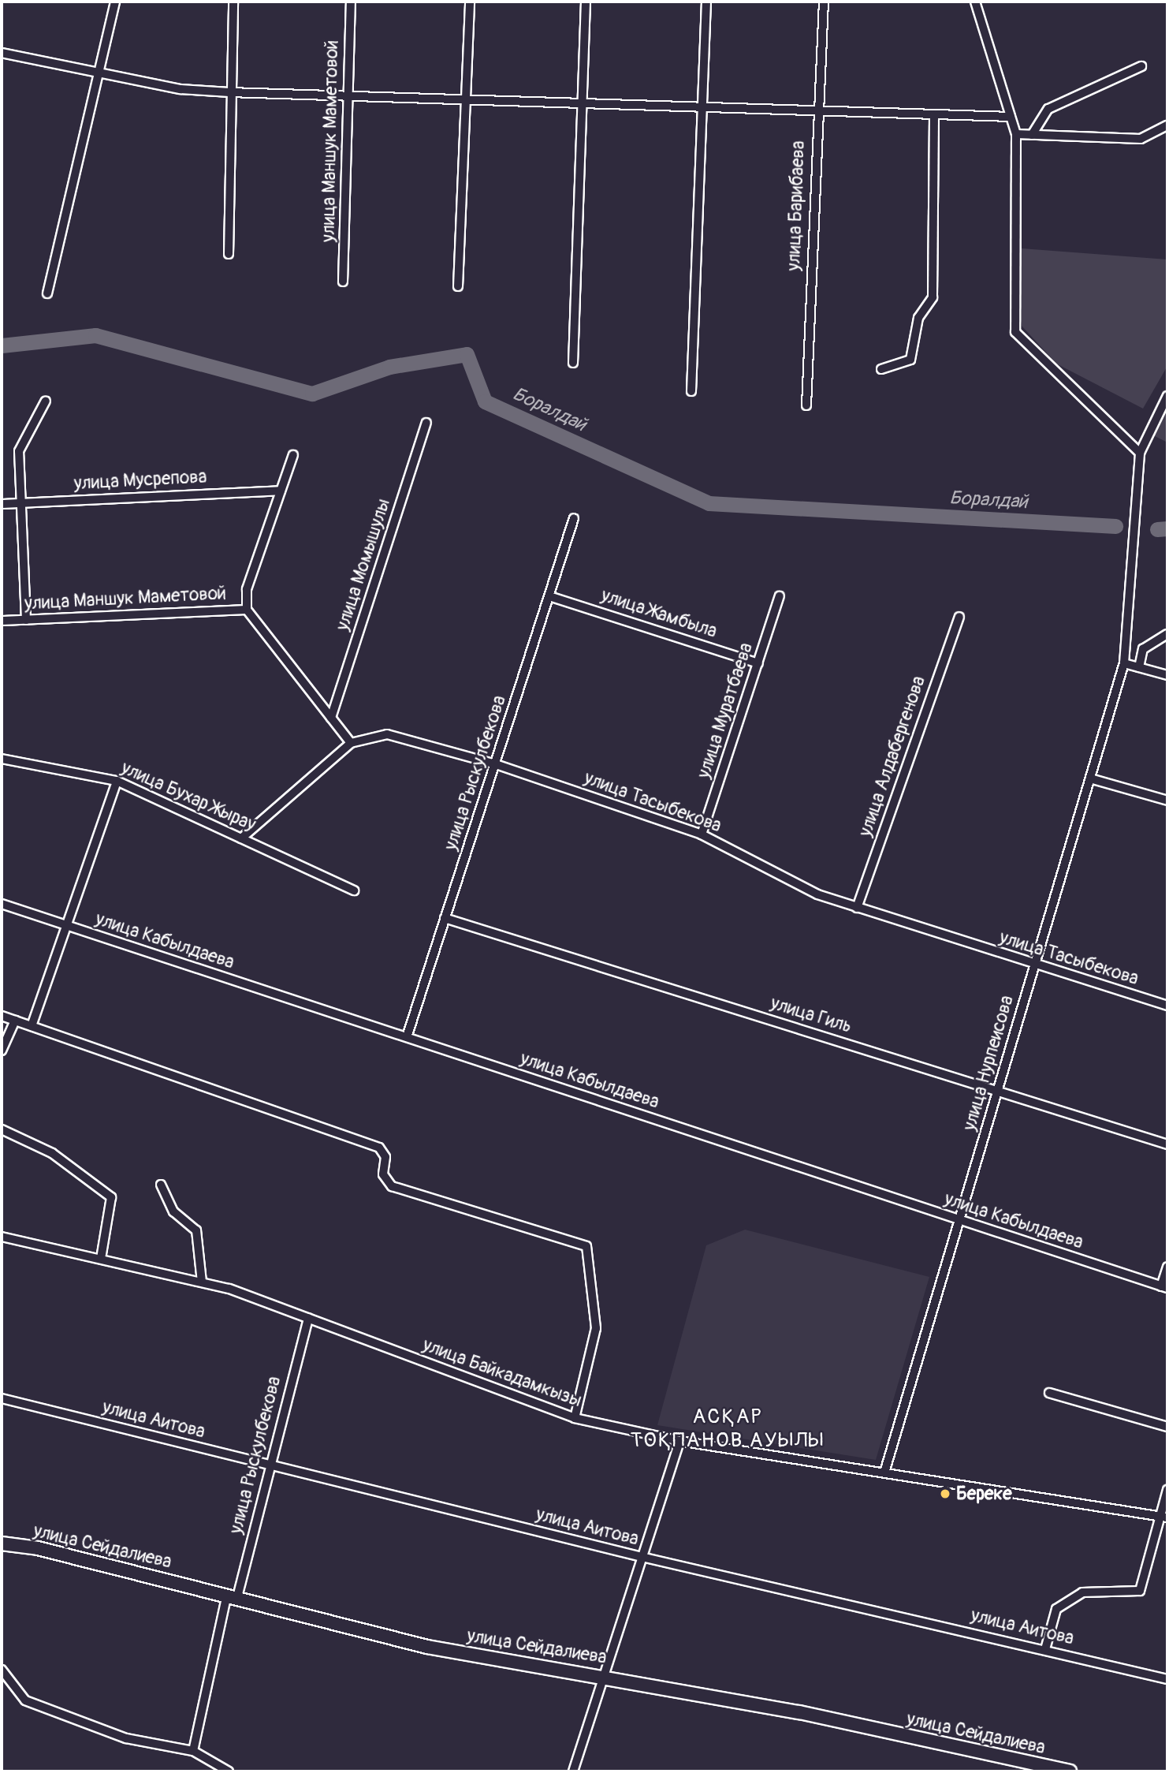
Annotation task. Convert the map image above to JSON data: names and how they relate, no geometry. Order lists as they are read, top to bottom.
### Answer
{
  "streets": {
    "main road": ["улица Сейдалиева"],
    "street": [
      "улица Маншук Маметовой",
      "улица Барибаева",
      "улица Мусрепова",
      "улица Момышулы",
      "улица Жамбыла",
      "улица Муратбаева",
      "улица Алдабергенова",
      "улица Рыскулбекова",
      "улица Бухар Жырау",
      "улица Тасыбекова",
      "улица Кабылдаева",
      "улица Гиль",
      "улица Нурпеисова",
      "улица Байкадамкызы",
      "улица Аитова"
    ]
  },
  "crossings": [
    ["улица Маншук Маметовой", "улица Момышулы"],
    ["улица Маншук Маметовой", "улица Тасыбекова"],
    ["улица Жамбыла", "улица Муратбаева"],
    ["улица Жамбыла", "улица Рыскулбекова"],
    ["улица Муратбаева", "улица Тасыбекова"],
    ["улица Алдабергенова", "улица Тасыбекова"],
    ["улица Рыскулбекова", "улица Тасыбекова"],
    ["улица Рыскулбекова", "улица Кабылдаева"],
    ["улица Рыскулбекова", "улица Гиль"],
    ["улица Рыскулбекова", "улица Байкадамкызы"],
    ["улица Рыскулбекова", "улица Аитова"],
    ["улица Рыскулбекова", "улица Сейдалиева"],
    ["улица Бухар Жырау", "улица Тасыбекова"],
    ["улица Тасыбекова", "улица Нурпеисова"],
    ["улица Кабылдаева", "улица Нурпеисова"],
    ["улица Гиль", "улица Нурпеисова"],
    ["улица Нурпеисова", "улица Байкадамкызы"]
  ],
  "districts": ["АСҚАР ТОҚПАНОВ АУЫЛЫ"],
  "water": ["Боралдай"],
  "places": ["Береке"]
}
